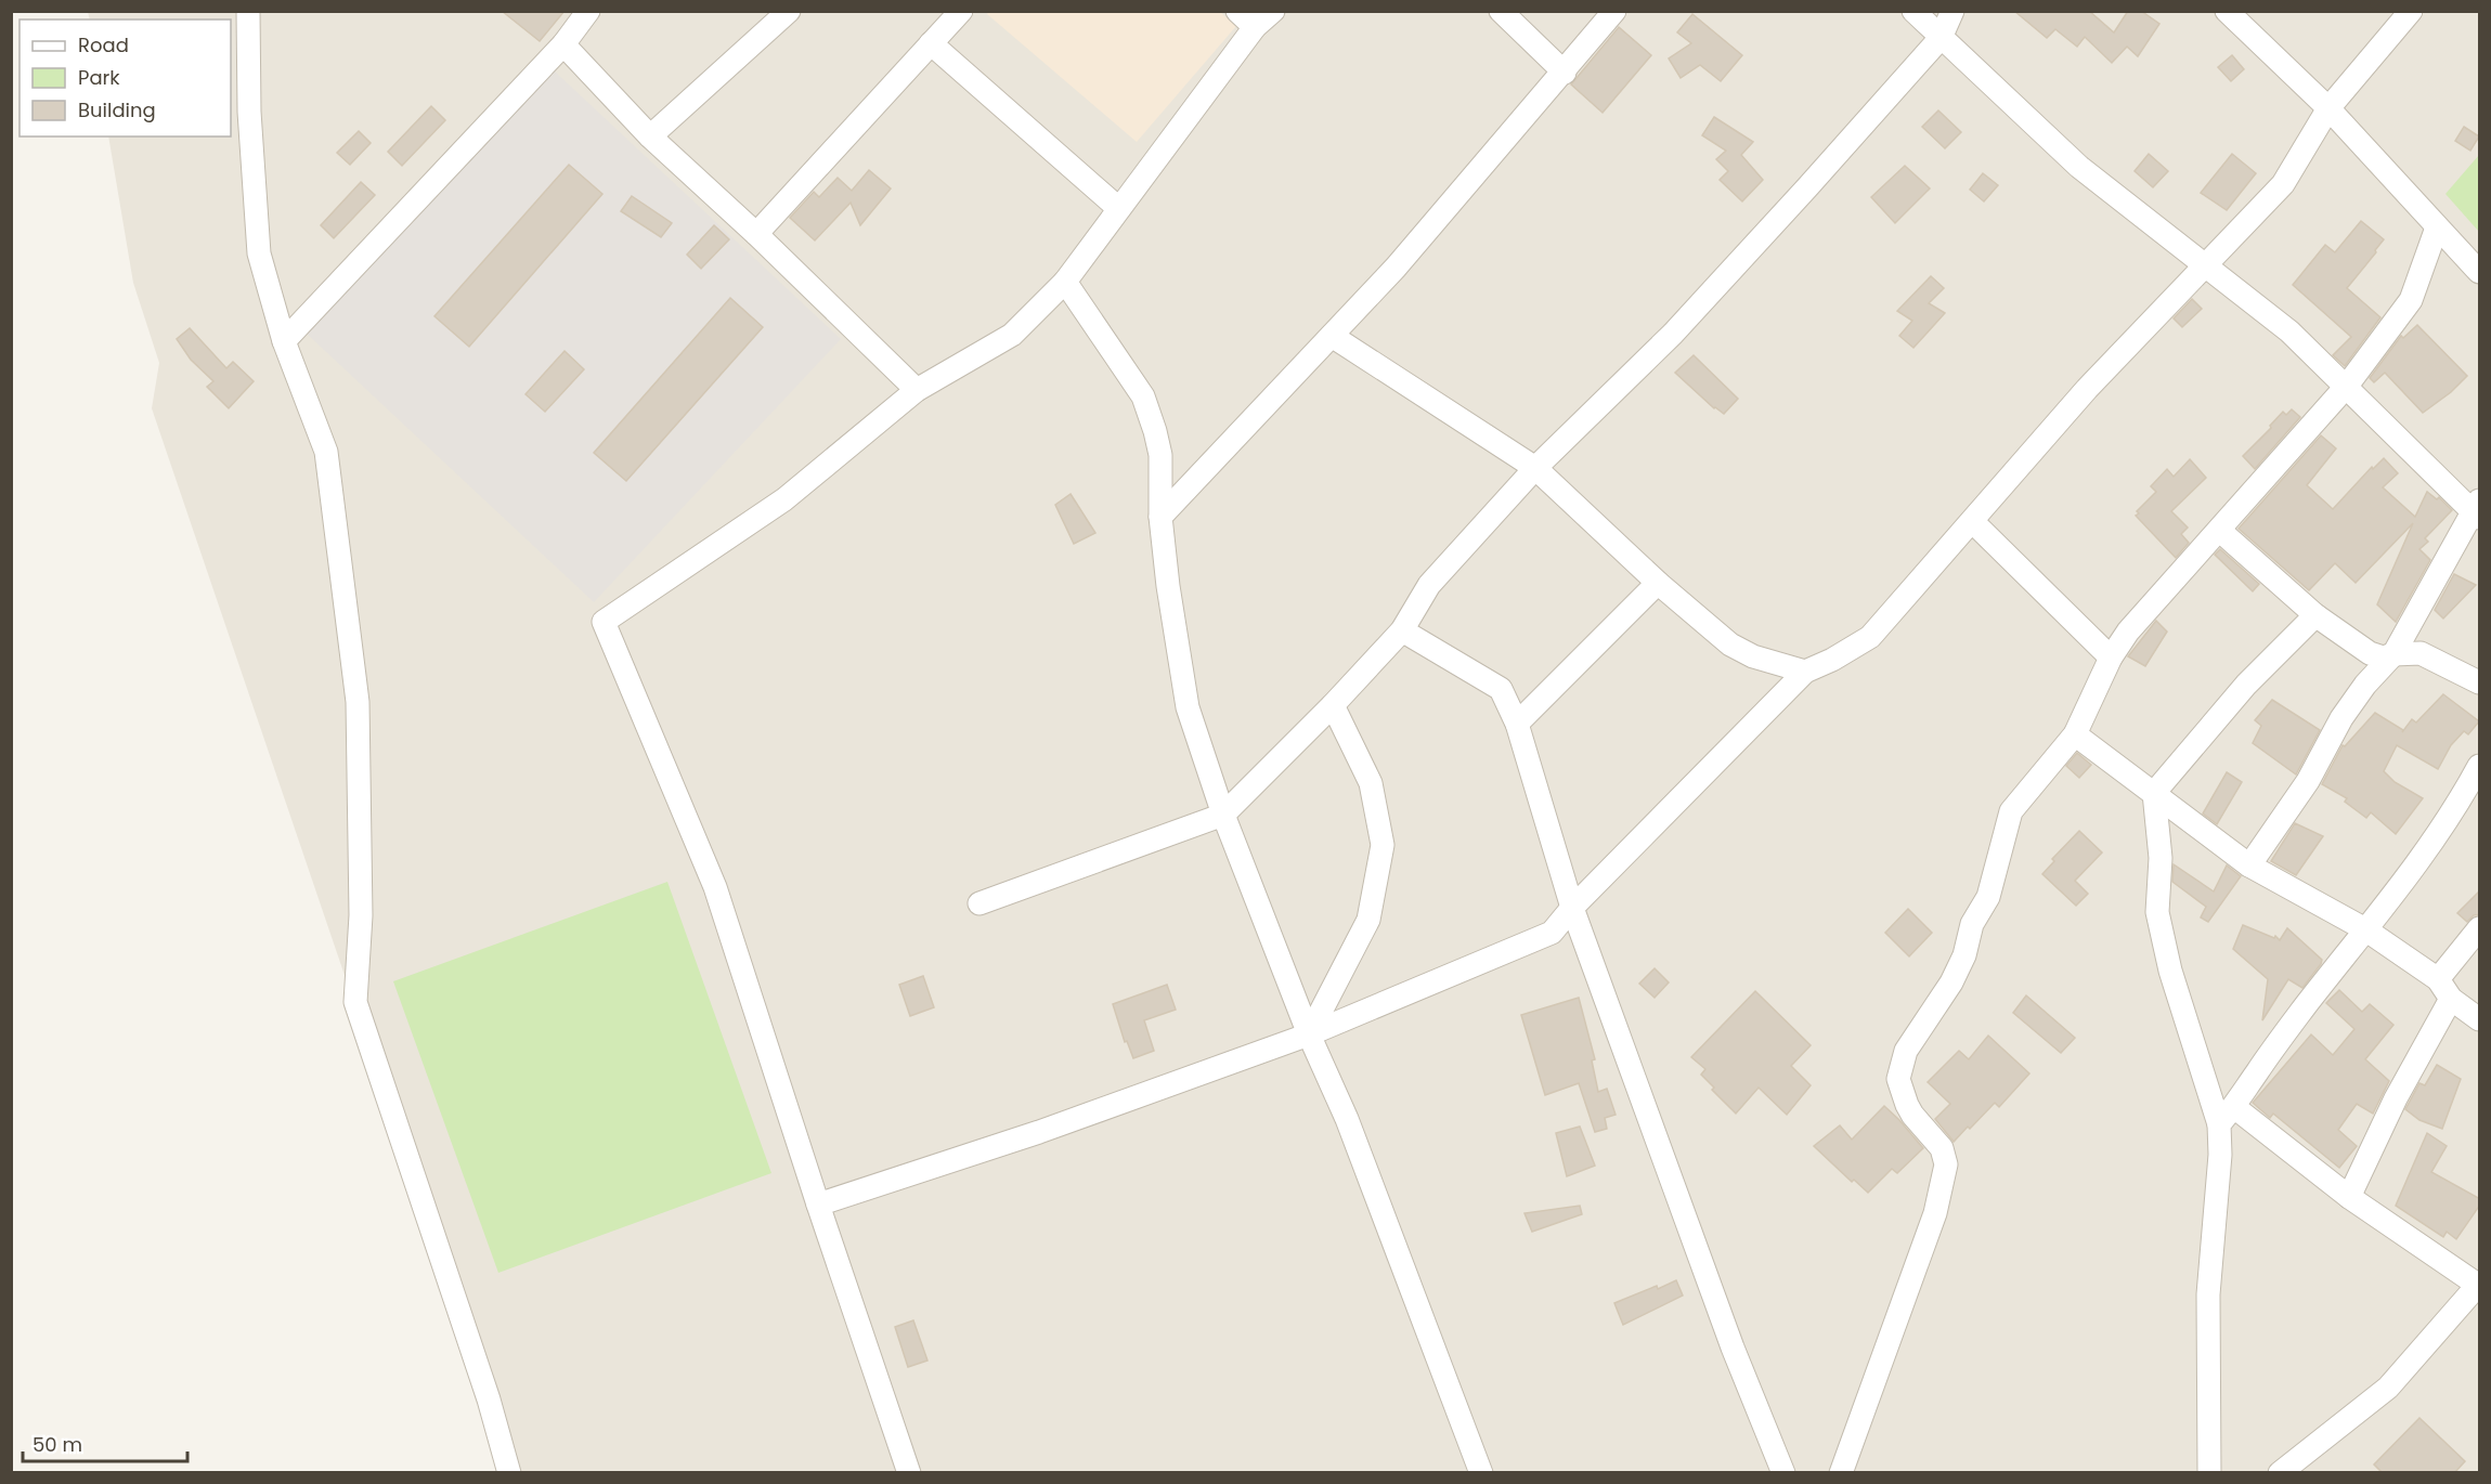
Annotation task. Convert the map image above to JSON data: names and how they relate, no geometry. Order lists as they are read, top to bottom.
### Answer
{
  "legend": ["Road", "Park", "Building"],
  "scale_bar": "50 m"
}
